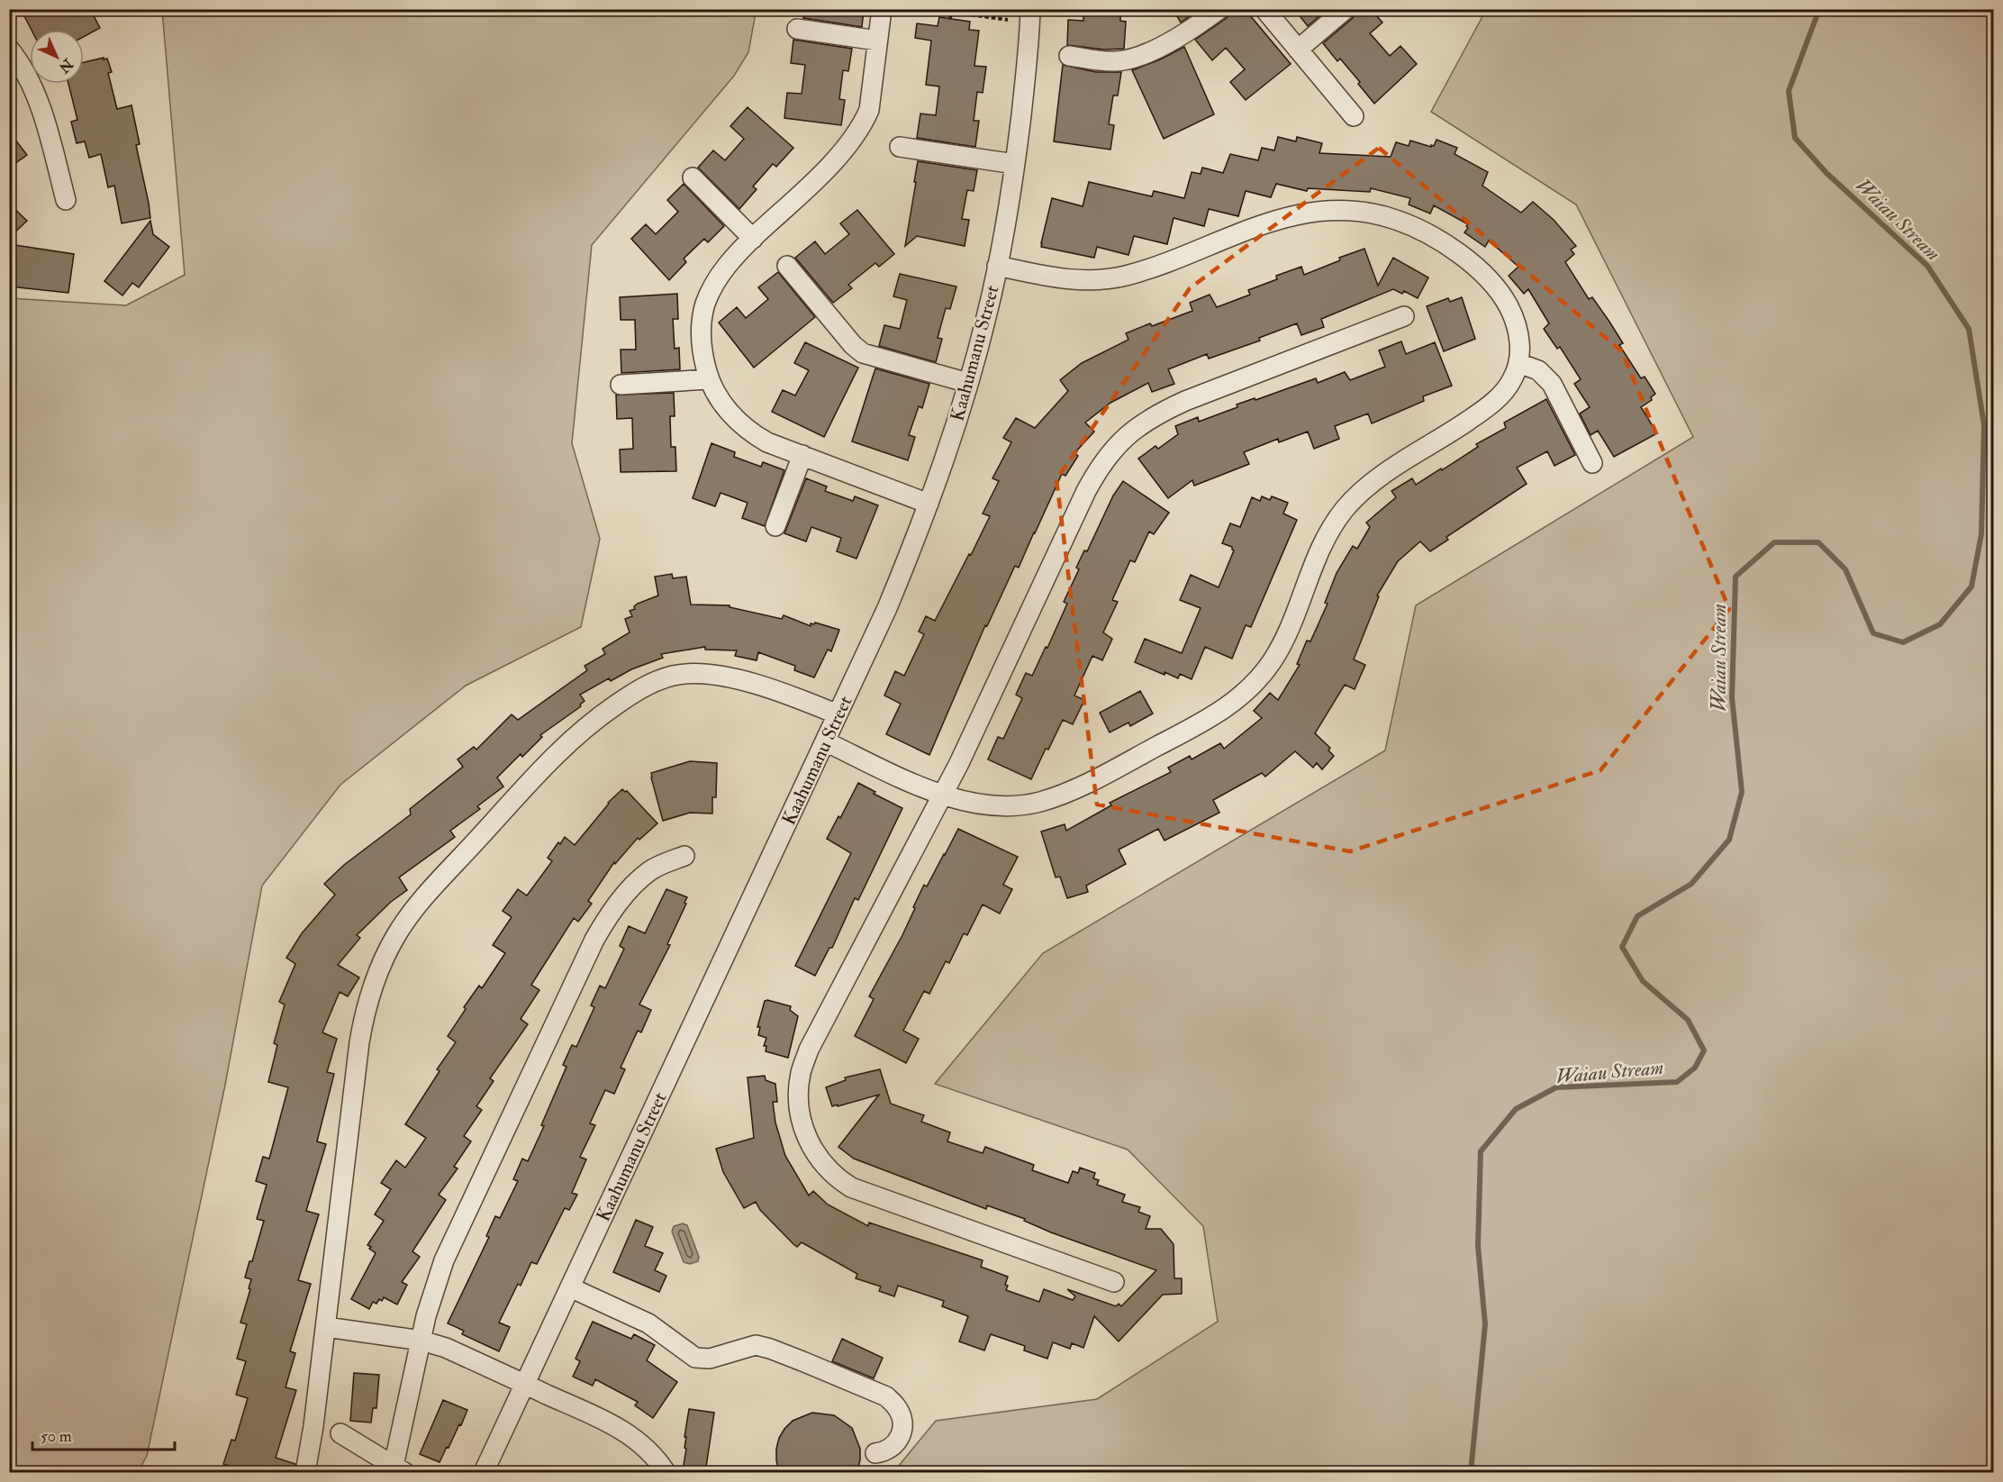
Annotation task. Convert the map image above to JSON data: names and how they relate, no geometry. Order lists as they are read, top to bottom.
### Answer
{
  "streets": {
    "street": ["Kaahumanu Street"]
  },
  "water": ["Waiau Stream"],
  "scale_bar": "50 m",
  "north": "bottom right"
}
